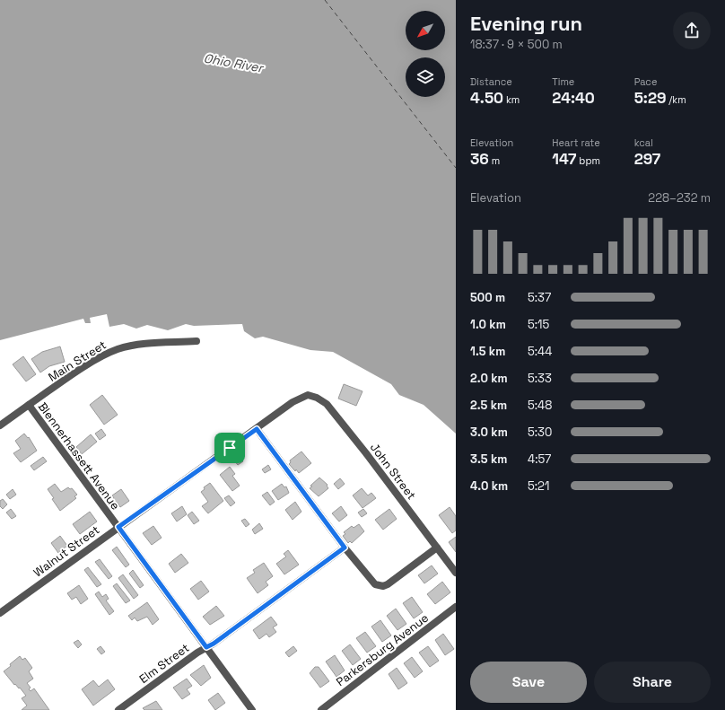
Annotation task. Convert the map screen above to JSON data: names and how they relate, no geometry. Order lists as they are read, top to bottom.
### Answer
{
  "streets": {
    "street": [
      "Main Street",
      "Blennerhassett Avenue",
      "John Street",
      "Walnut Street",
      "Parkersburg Avenue",
      "Elm Street"
    ]
  },
  "crossings": [
    ["Main Street", "Blennerhassett Avenue"],
    ["Blennerhassett Avenue", "Walnut Street"],
    ["Blennerhassett Avenue", "Elm Street"],
    ["John Street", "Walnut Street"]
  ],
  "water": ["Ohio River"],
  "north": "bottom left",
  "page": {
    "heading": ["Evening run", "18:37 · 9 × 500 m"],
    "stats": [
      ["Distance", "4.50 km"],
      ["Time", "24:40"],
      ["Pace", "5:29 /km"],
      ["Elevation", "36 m"],
      ["Heart rate", "147 bpm"],
      ["kcal", "297"]
    ],
    "chart": ["Elevation", "228–232 m"],
    "list": [
      {
        "name": "500 m",
        "note": "5:37"
      },
      {
        "name": "1.0 km",
        "note": "5:15"
      },
      {
        "name": "1.5 km",
        "note": "5:44"
      },
      {
        "name": "2.0 km",
        "note": "5:33"
      },
      {
        "name": "2.5 km",
        "note": "5:48"
      },
      {
        "name": "3.0 km",
        "note": "5:30"
      },
      {
        "name": "3.5 km",
        "note": "4:57"
      },
      {
        "name": "4.0 km",
        "note": "5:21"
      }
    ],
    "buttons": ["Save", "Share"]
  }
}
